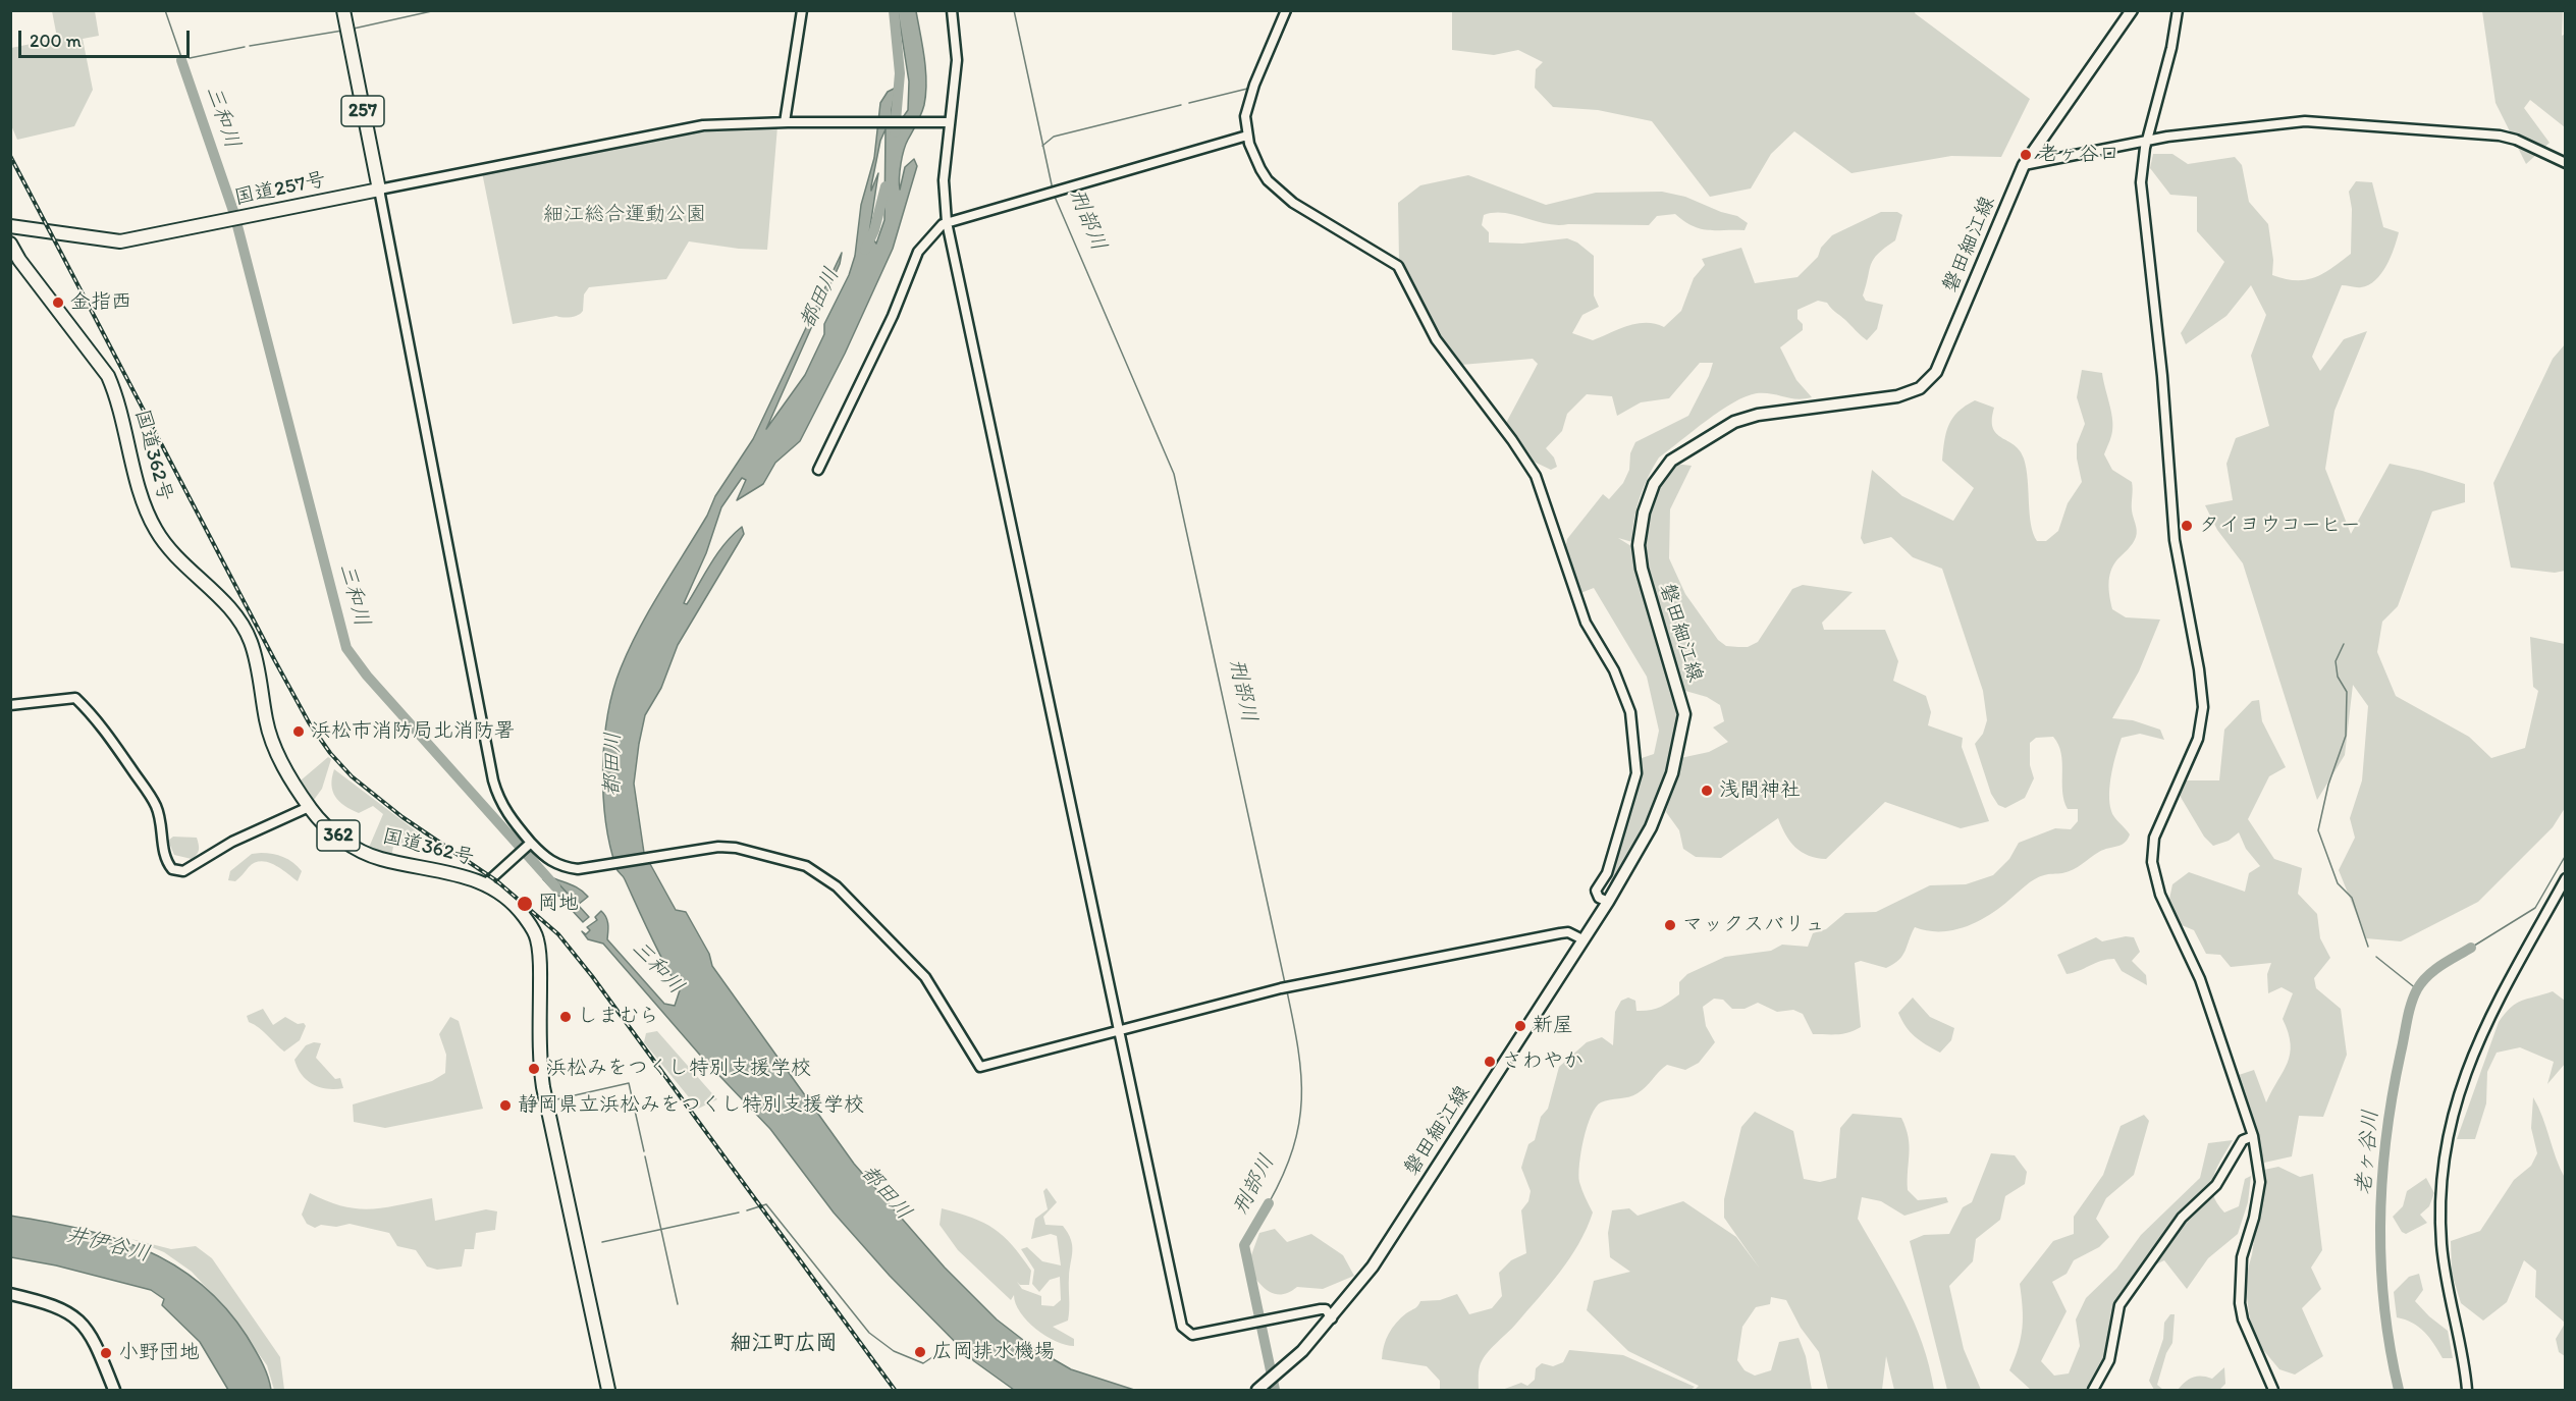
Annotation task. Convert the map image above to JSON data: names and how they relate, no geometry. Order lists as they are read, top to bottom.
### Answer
{
  "streets": {
    "highway": [
      "257",
      "国道257号",
      "国道362号",
      "362"
    ],
    "main road": ["磐田細江線"]
  },
  "crossings": [
    ["257", "国道257号"]
  ],
  "districts": ["細江町広岡"],
  "water": [
    "三和川",
    "刑部川",
    "都田川",
    "老ヶ谷川",
    "井伊谷川"
  ],
  "parks": ["細江総合運動公園"],
  "places": [
    "老ヶ谷口",
    "金指西",
    "タイヨウコーヒー",
    "浜松市消防局北消防署",
    "浅間神社",
    "岡地",
    "マックスバリュ",
    "しまむら",
    "新屋",
    "さわやか",
    "浜松みをつくし特別支援学校",
    "静岡県立浜松みをつくし特別支援学校",
    "広岡排水機場",
    "小野団地"
  ],
  "scale_bar": "200 m"
}
